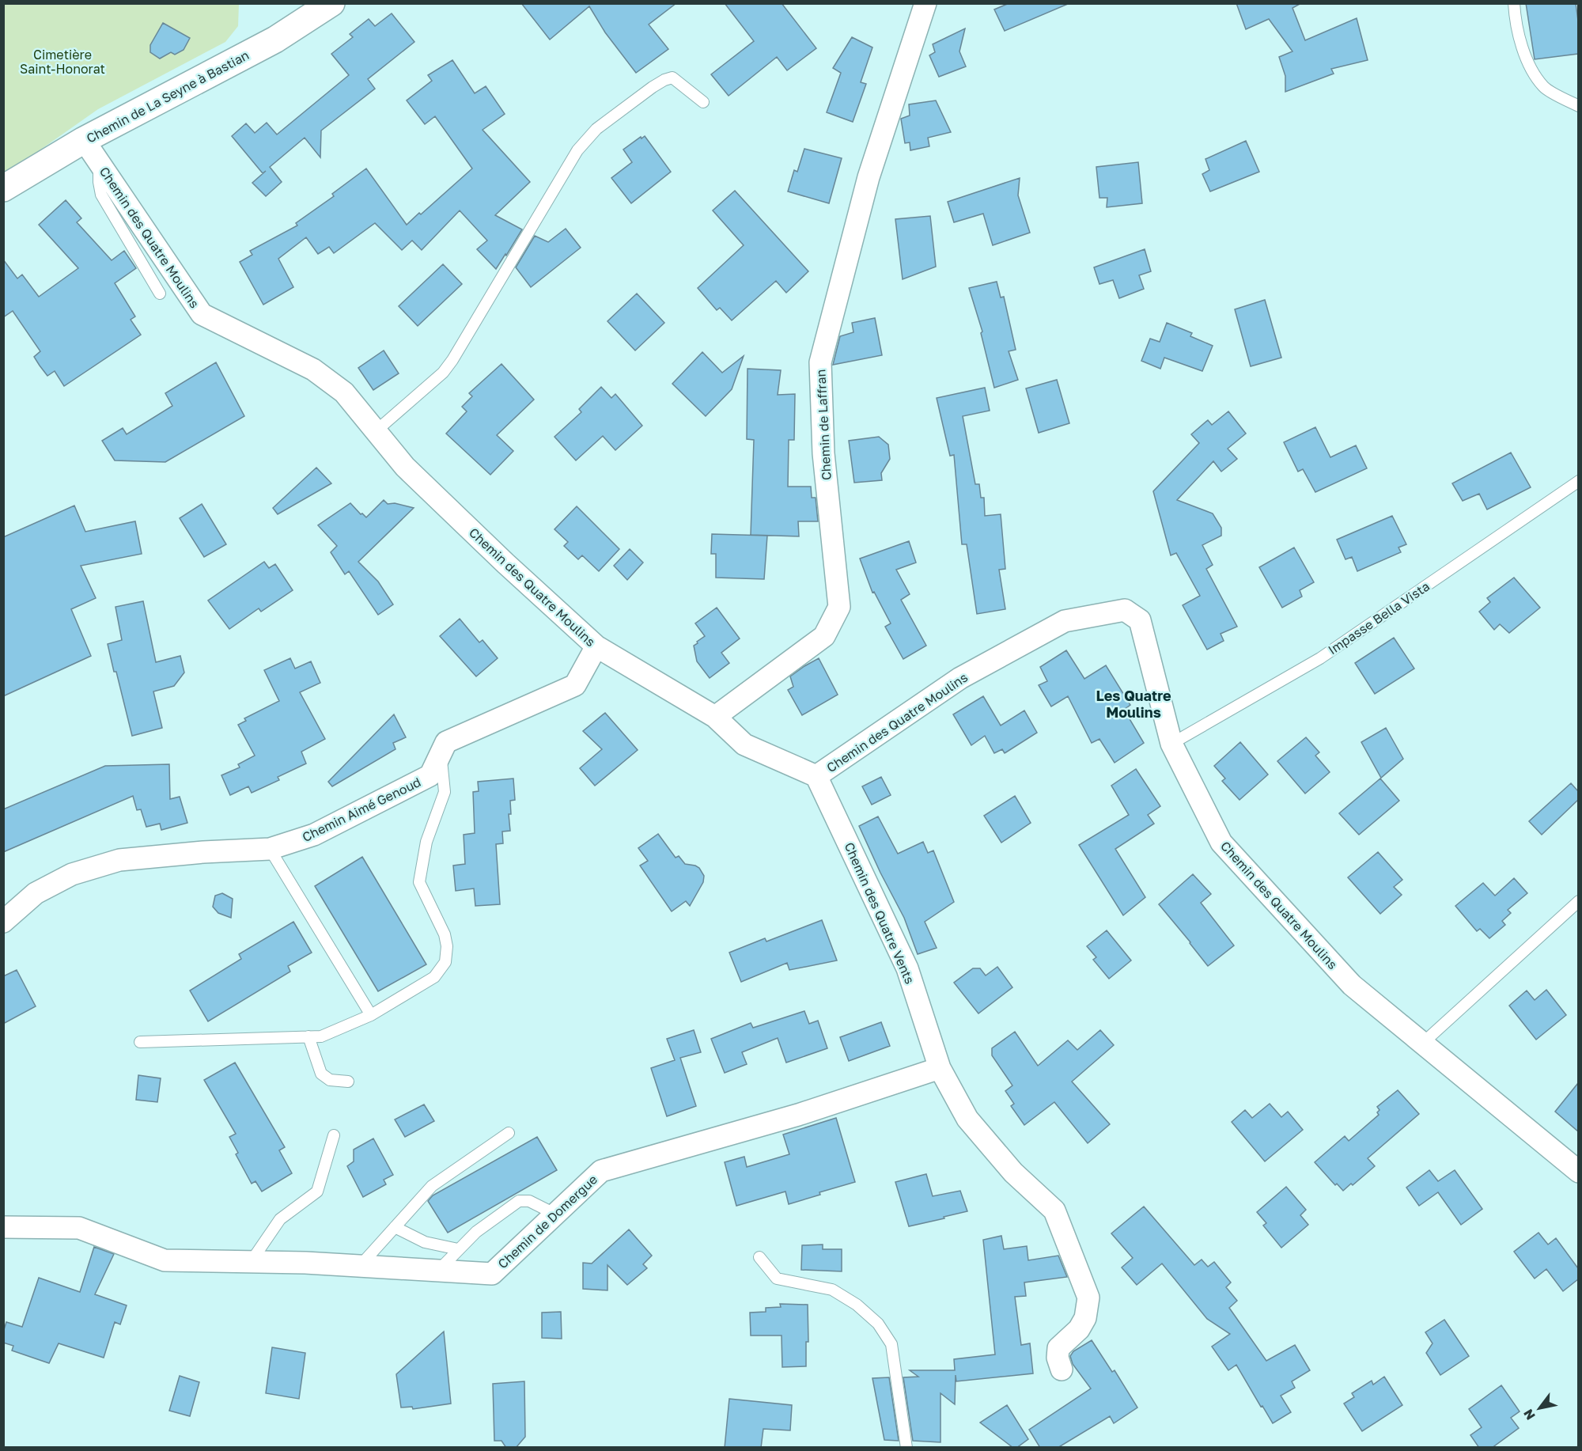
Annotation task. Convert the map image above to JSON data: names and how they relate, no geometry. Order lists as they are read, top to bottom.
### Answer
{
  "streets": {
    "street": [
      "Chemin de La Seyne à Bastian",
      "Chemin des Quatre Moulins",
      "Chemin de Laffran",
      "Chemin Aimé Genoud",
      "Chemin des Quatre Vents",
      "Chemin de Domergue"
    ],
    "lane": ["Impasse Bella Vista"]
  },
  "crossings": [
    ["Chemin de La Seyne à Bastian", "Chemin des Quatre Moulins"],
    ["Chemin des Quatre Moulins", "Chemin de Laffran"],
    ["Chemin des Quatre Moulins", "Impasse Bella Vista"],
    ["Chemin des Quatre Moulins", "Chemin Aimé Genoud"],
    ["Chemin des Quatre Moulins", "Chemin des Quatre Vents"],
    ["Chemin des Quatre Vents", "Chemin de Domergue"]
  ],
  "districts": ["Les Quatre Moulins"],
  "parks": ["Cimetière Saint-Honorat"],
  "north": "bottom left"
}
